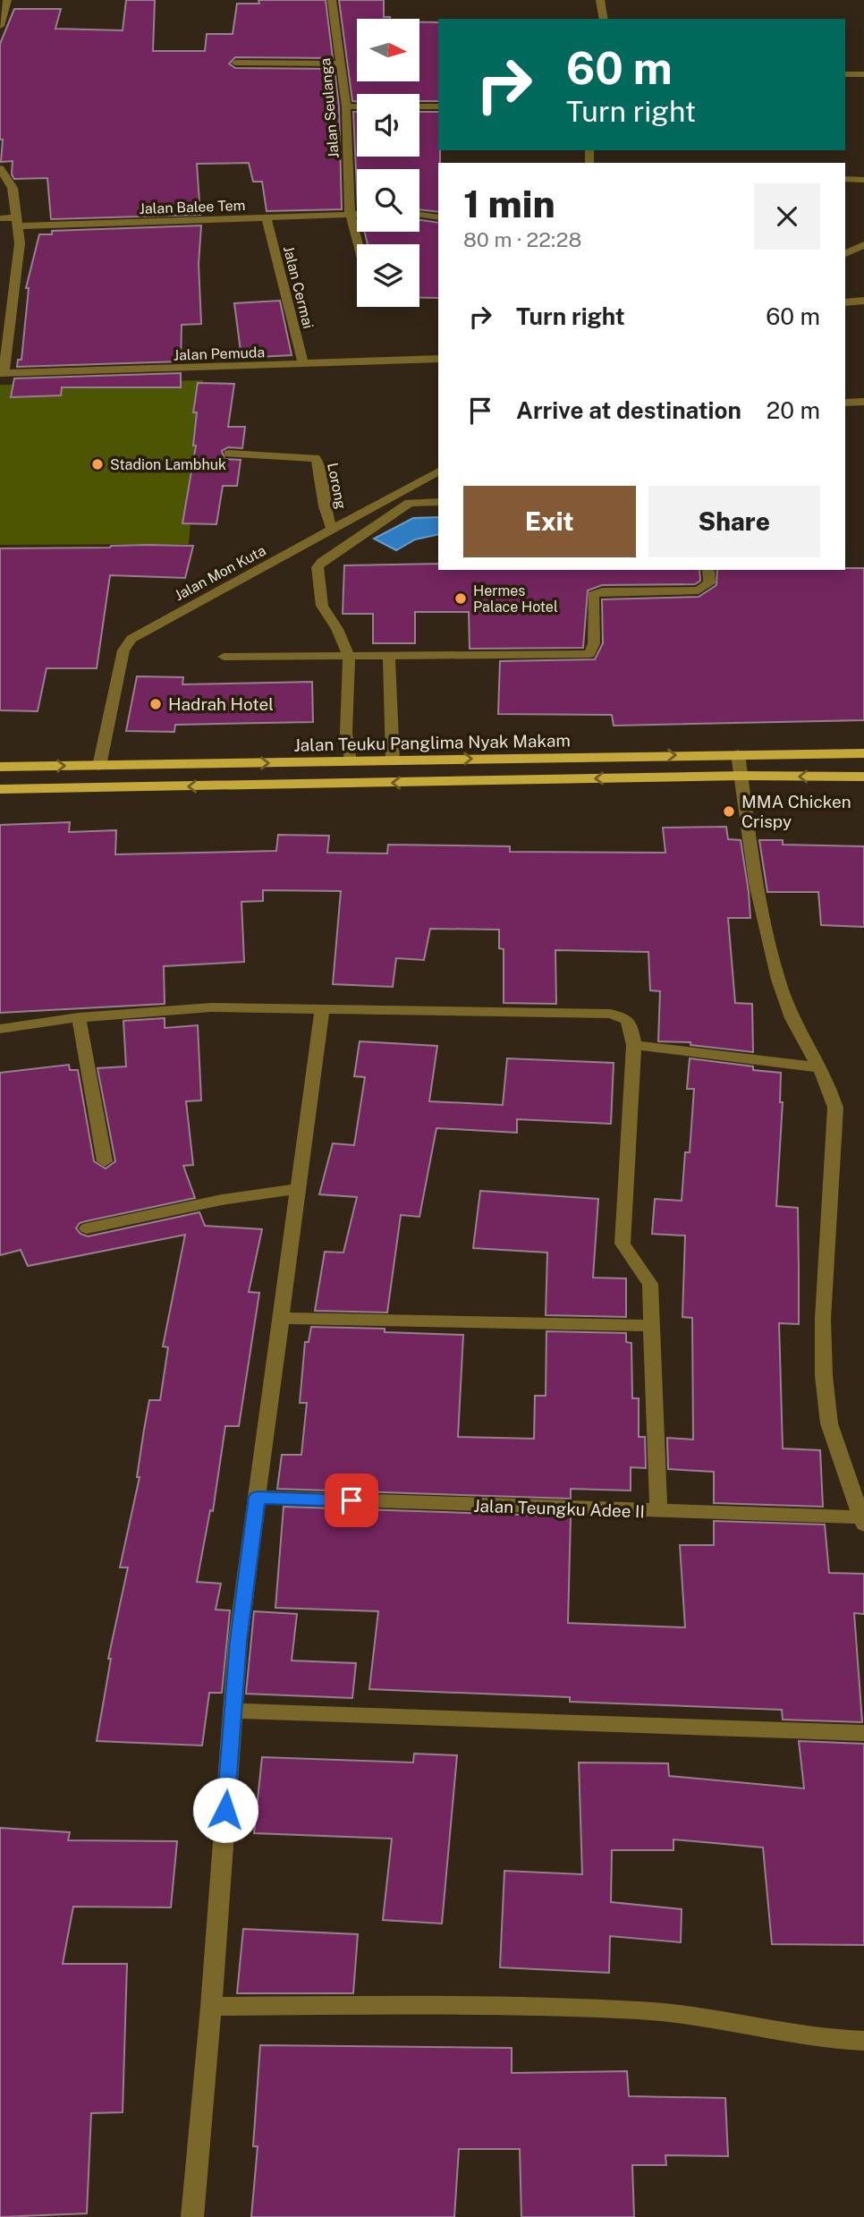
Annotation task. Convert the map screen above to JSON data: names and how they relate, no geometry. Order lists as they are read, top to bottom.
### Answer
{
  "streets": {
    "main road": ["Jalan Teuku Panglima Nyak Makam"],
    "street": [
      "Jalan Seulanga",
      "Jalan Balee Tem",
      "Jalan Cermai",
      "Jalan Pemuda",
      "Lorong",
      "Jalan Mon Kuta",
      "Jalan Teungku Adee II"
    ]
  },
  "crossings": [
    ["Jalan Seulanga", "Jalan Balee Tem"],
    ["Jalan Balee Tem", "Jalan Cermai"],
    ["Jalan Cermai", "Jalan Pemuda"],
    ["Lorong", "Jalan Mon Kuta"],
    ["Jalan Mon Kuta", "Jalan Teuku Panglima Nyak Makam"]
  ],
  "places": [
    "Stadion Lambhuk",
    "Hermes Palace Hotel",
    "Hadrah Hotel",
    "MMA Chicken Crispy"
  ],
  "north": "right",
  "page": {
    "turn": ["60 m", "Turn right"],
    "heading": ["1 min", "80 m · 22:28"],
    "list": [
      {
        "name": "Turn right",
        "value": "60 m"
      },
      {
        "name": "Arrive at destination",
        "value": "20 m"
      }
    ],
    "buttons": ["Exit", "Share"]
  }
}
